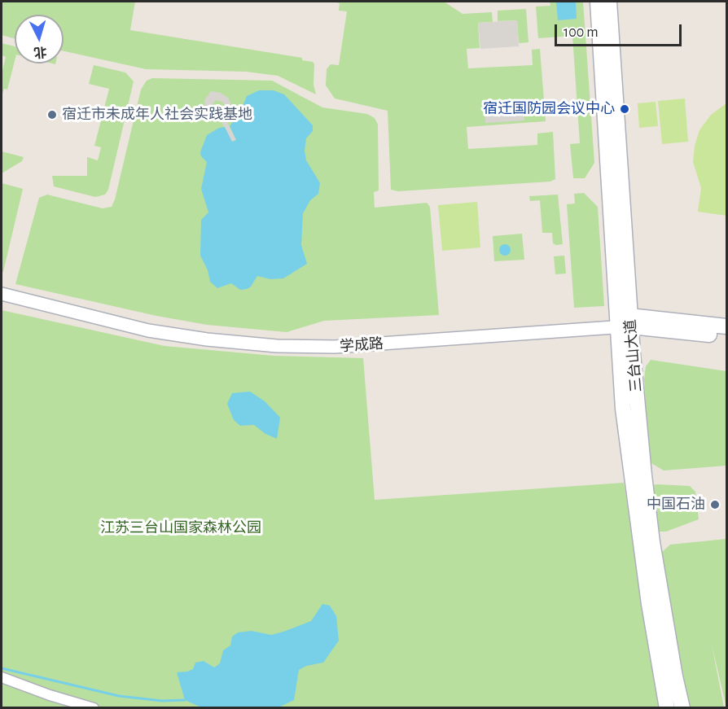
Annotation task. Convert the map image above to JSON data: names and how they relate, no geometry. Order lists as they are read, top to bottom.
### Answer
{
  "streets": {
    "main road": ["学成路", "三台山大道"]
  },
  "crossings": [
    ["学成路", "三台山大道"]
  ],
  "parks": ["江苏三台山国家森林公园"],
  "places": ["宿迁国防园会议中心", "宿迁市未成年人社会实践基地", "中国石油"],
  "scale_bar": "100 m",
  "north": "bottom"
}
